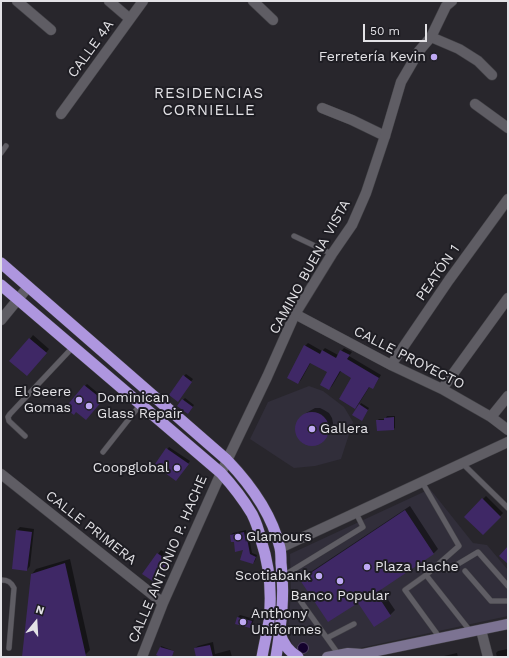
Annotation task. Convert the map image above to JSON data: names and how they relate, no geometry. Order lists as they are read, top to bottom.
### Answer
{
  "streets": {
    "street": [
      "CALLE 4A",
      "CAMINO BUENA VISTA",
      "PEATÓN 1",
      "CALLE PROYECTO",
      "CALLE PRIMERA",
      "CALLE ANTONIO P. HACHE"
    ]
  },
  "crossings": [
    ["CAMINO BUENA VISTA", "CALLE PROYECTO"],
    ["CAMINO BUENA VISTA", "CALLE ANTONIO P. HACHE"],
    ["PEATÓN 1", "CALLE PROYECTO"],
    ["CALLE PRIMERA", "CALLE ANTONIO P. HACHE"]
  ],
  "districts": ["RESIDENCIAS CORNIELLE"],
  "places": [
    "Ferretería Kevin",
    "El Seere Gomas",
    "Dominican Glass Repair",
    "Gallera",
    "Coopglobal",
    "Glamours",
    "Plaza Hache",
    "Scotiabank",
    "Banco Popular",
    "Anthony Uniformes"
  ],
  "scale_bar": "50 m",
  "north": "top"
}
